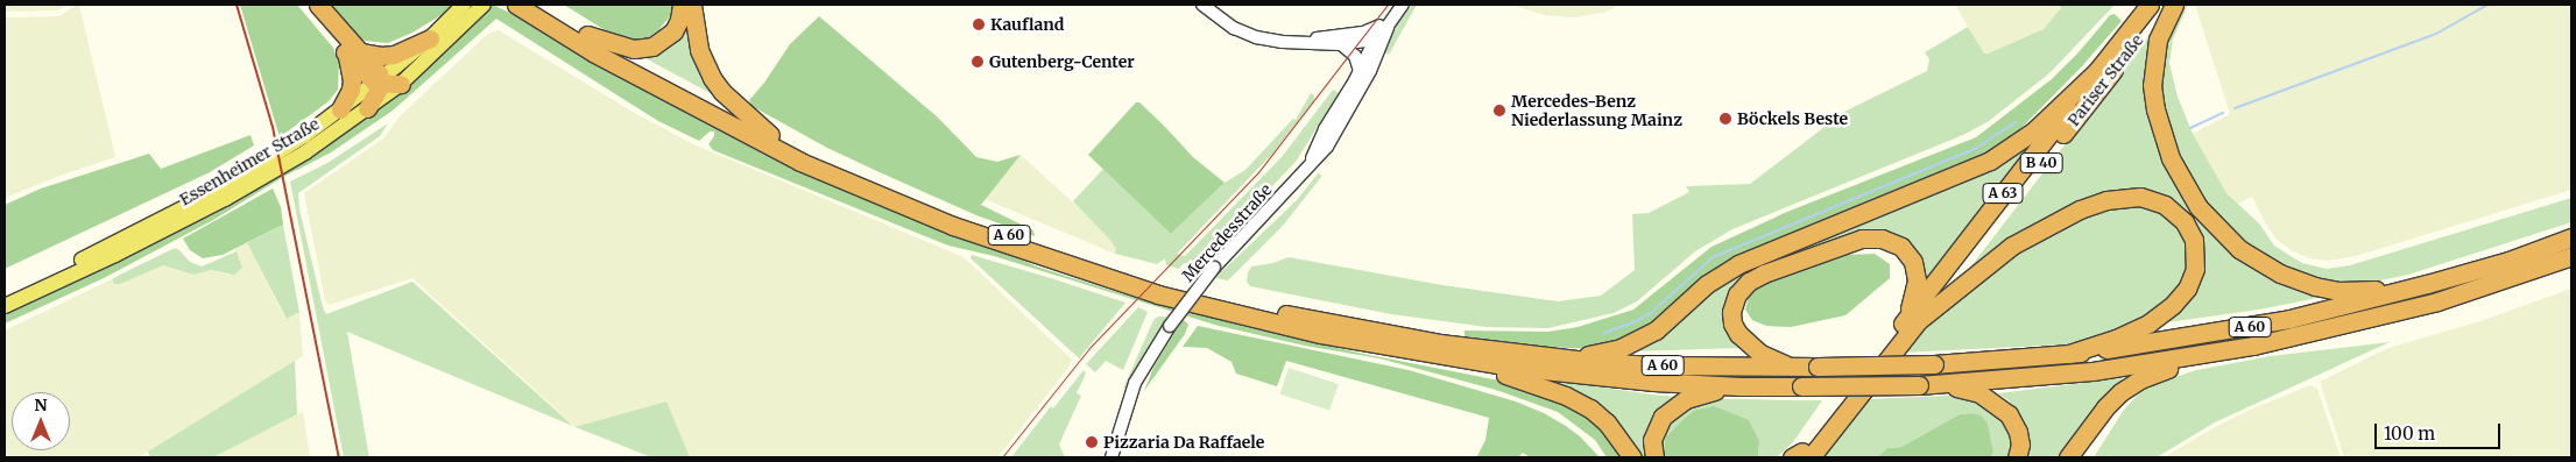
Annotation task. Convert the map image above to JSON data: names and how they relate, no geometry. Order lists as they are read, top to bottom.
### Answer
{
  "streets": {
    "highway": [
      "Pariser Straße",
      "B 40",
      "A 63",
      "A 60"
    ],
    "main road": ["Essenheimer Straße"],
    "street": ["Mercedesstraße"]
  },
  "crossings": [
    ["Pariser Straße", "A 63"]
  ],
  "places": [
    "Kaufland",
    "Gutenberg-Center",
    "Mercedes-Benz Niederlassung Mainz",
    "Böckels Beste",
    "Pizzaria Da Raffaele"
  ],
  "scale_bar": "100 m",
  "north": "top"
}
